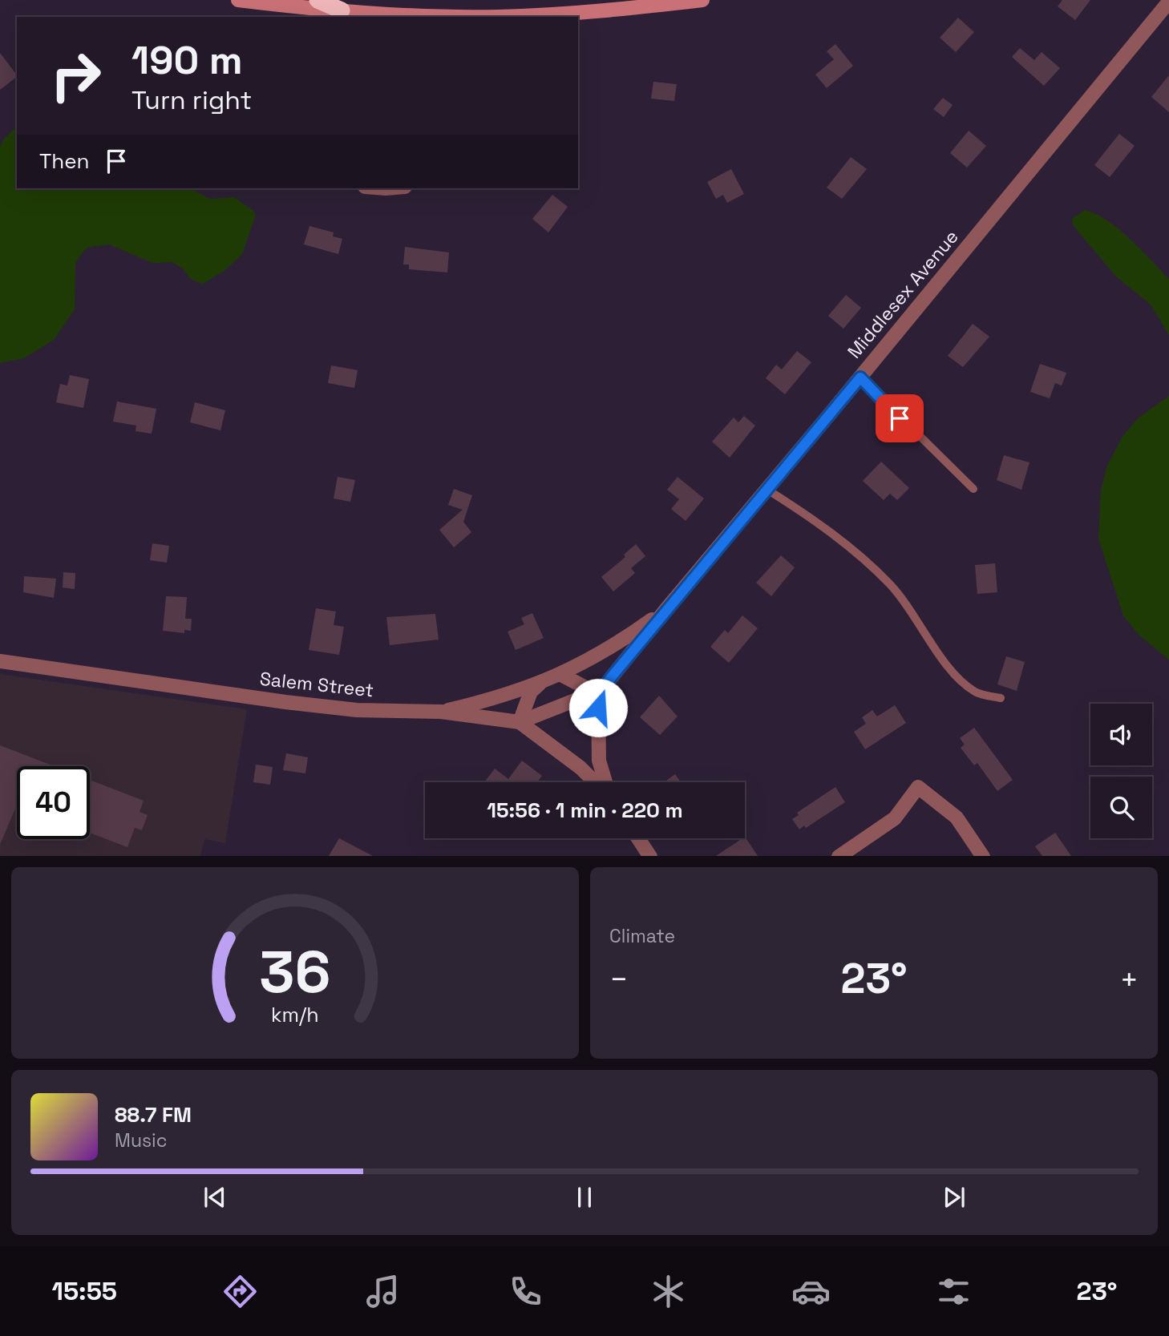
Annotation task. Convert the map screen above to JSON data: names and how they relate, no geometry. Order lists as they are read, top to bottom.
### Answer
{
  "streets": {
    "street": ["Middlesex Avenue", "Salem Street"]
  },
  "crossings": [
    ["Middlesex Avenue", "Salem Street"]
  ],
  "page": {
    "turn": ["190 m", "Turn right"],
    "then": "Then",
    "limit": "40",
    "trip": "15:56 · 1 min · 220 m",
    "tile": "Climate",
    "heat": ["−", "23°", "+"],
    "song": ["88.7 FM", "Music"],
    "tabs": ["15:55", "23°"],
    "gauge": ["36", "km/h"]
  }
}
